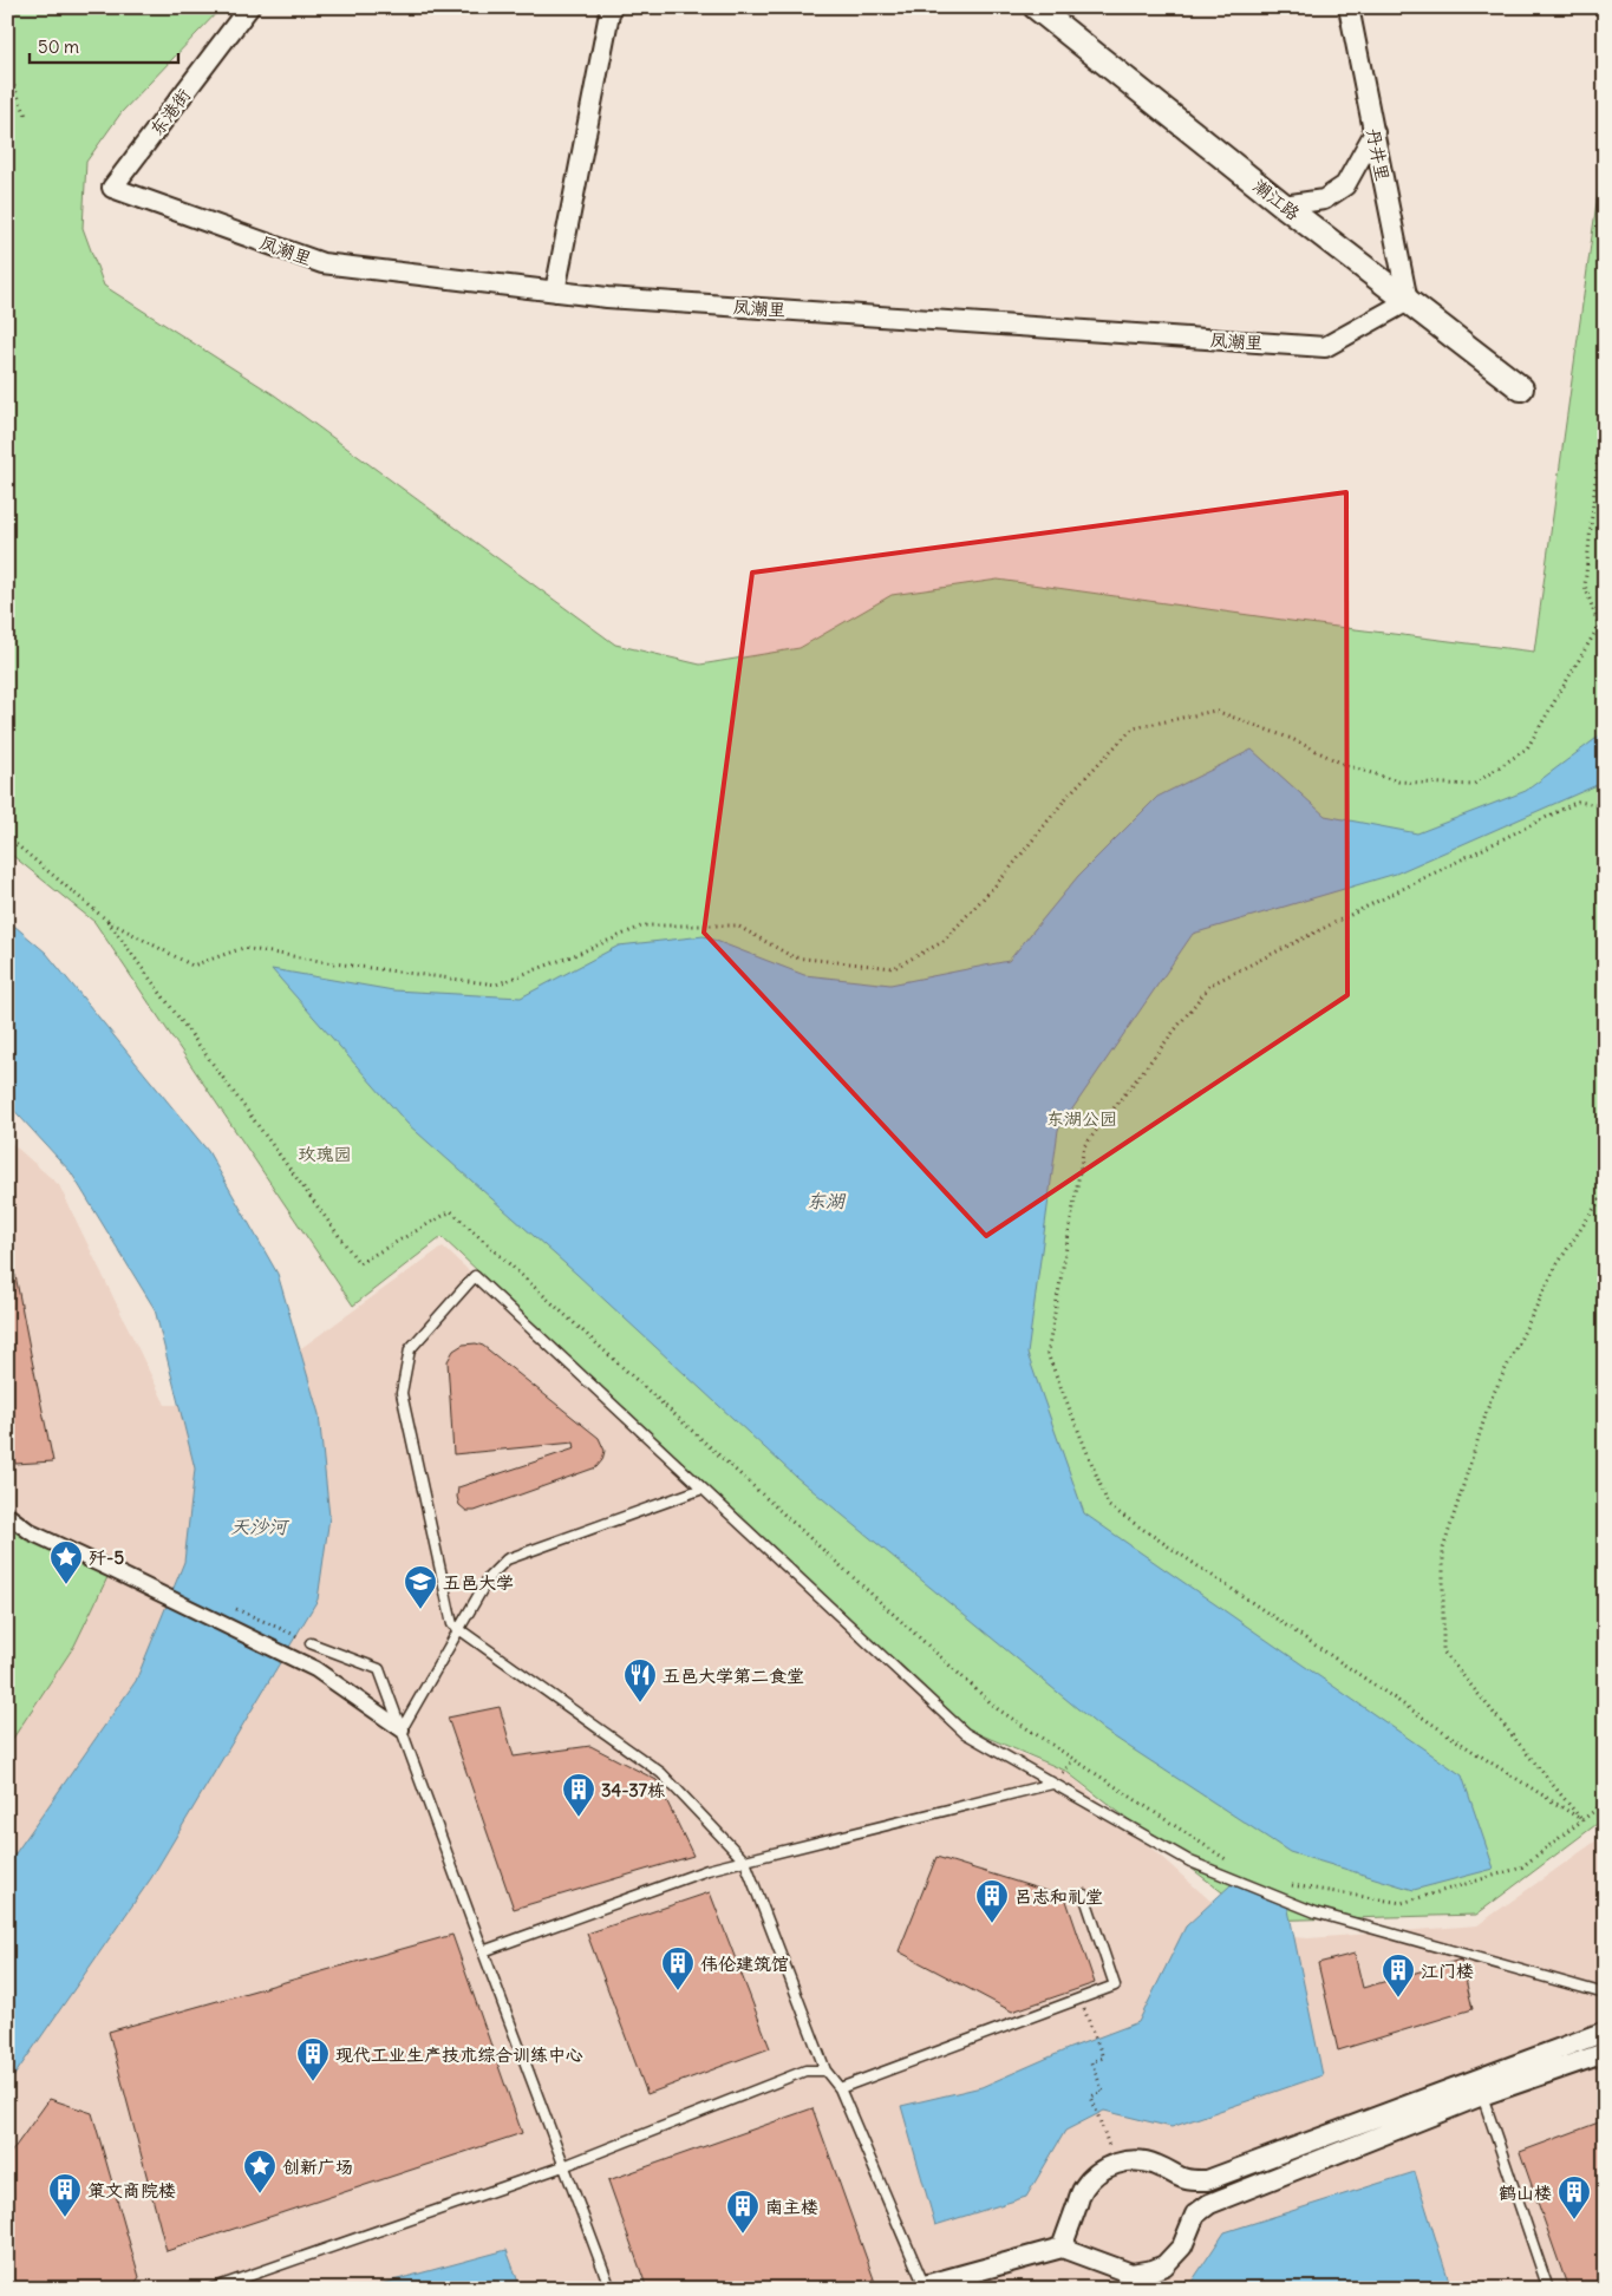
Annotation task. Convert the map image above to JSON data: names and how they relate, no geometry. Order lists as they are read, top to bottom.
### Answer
{
  "streets": {
    "street": [
      "东港街",
      "丹井里",
      "潮江路",
      "凤潮里"
    ]
  },
  "crossings": [
    ["东港街", "凤潮里"],
    ["丹井里", "潮江路"],
    ["丹井里", "凤潮里"],
    ["潮江路", "凤潮里"]
  ],
  "water": ["东湖", "天沙河"],
  "parks": ["东湖公园", "玫瑰园"],
  "places": {
    "place": ["歼-5", "创新广场"],
    "school or university": ["五邑大学"],
    "restaurant": ["五邑大学第二食堂"],
    "building": [
      "34-37栋",
      "吕志和礼堂",
      "伟伦建筑馆",
      "江门楼",
      "现代工业生产技术综合训练中心",
      "策文商院楼",
      "鹤山楼",
      "南主楼"
    ]
  },
  "scale_bar": "50 m"
}
